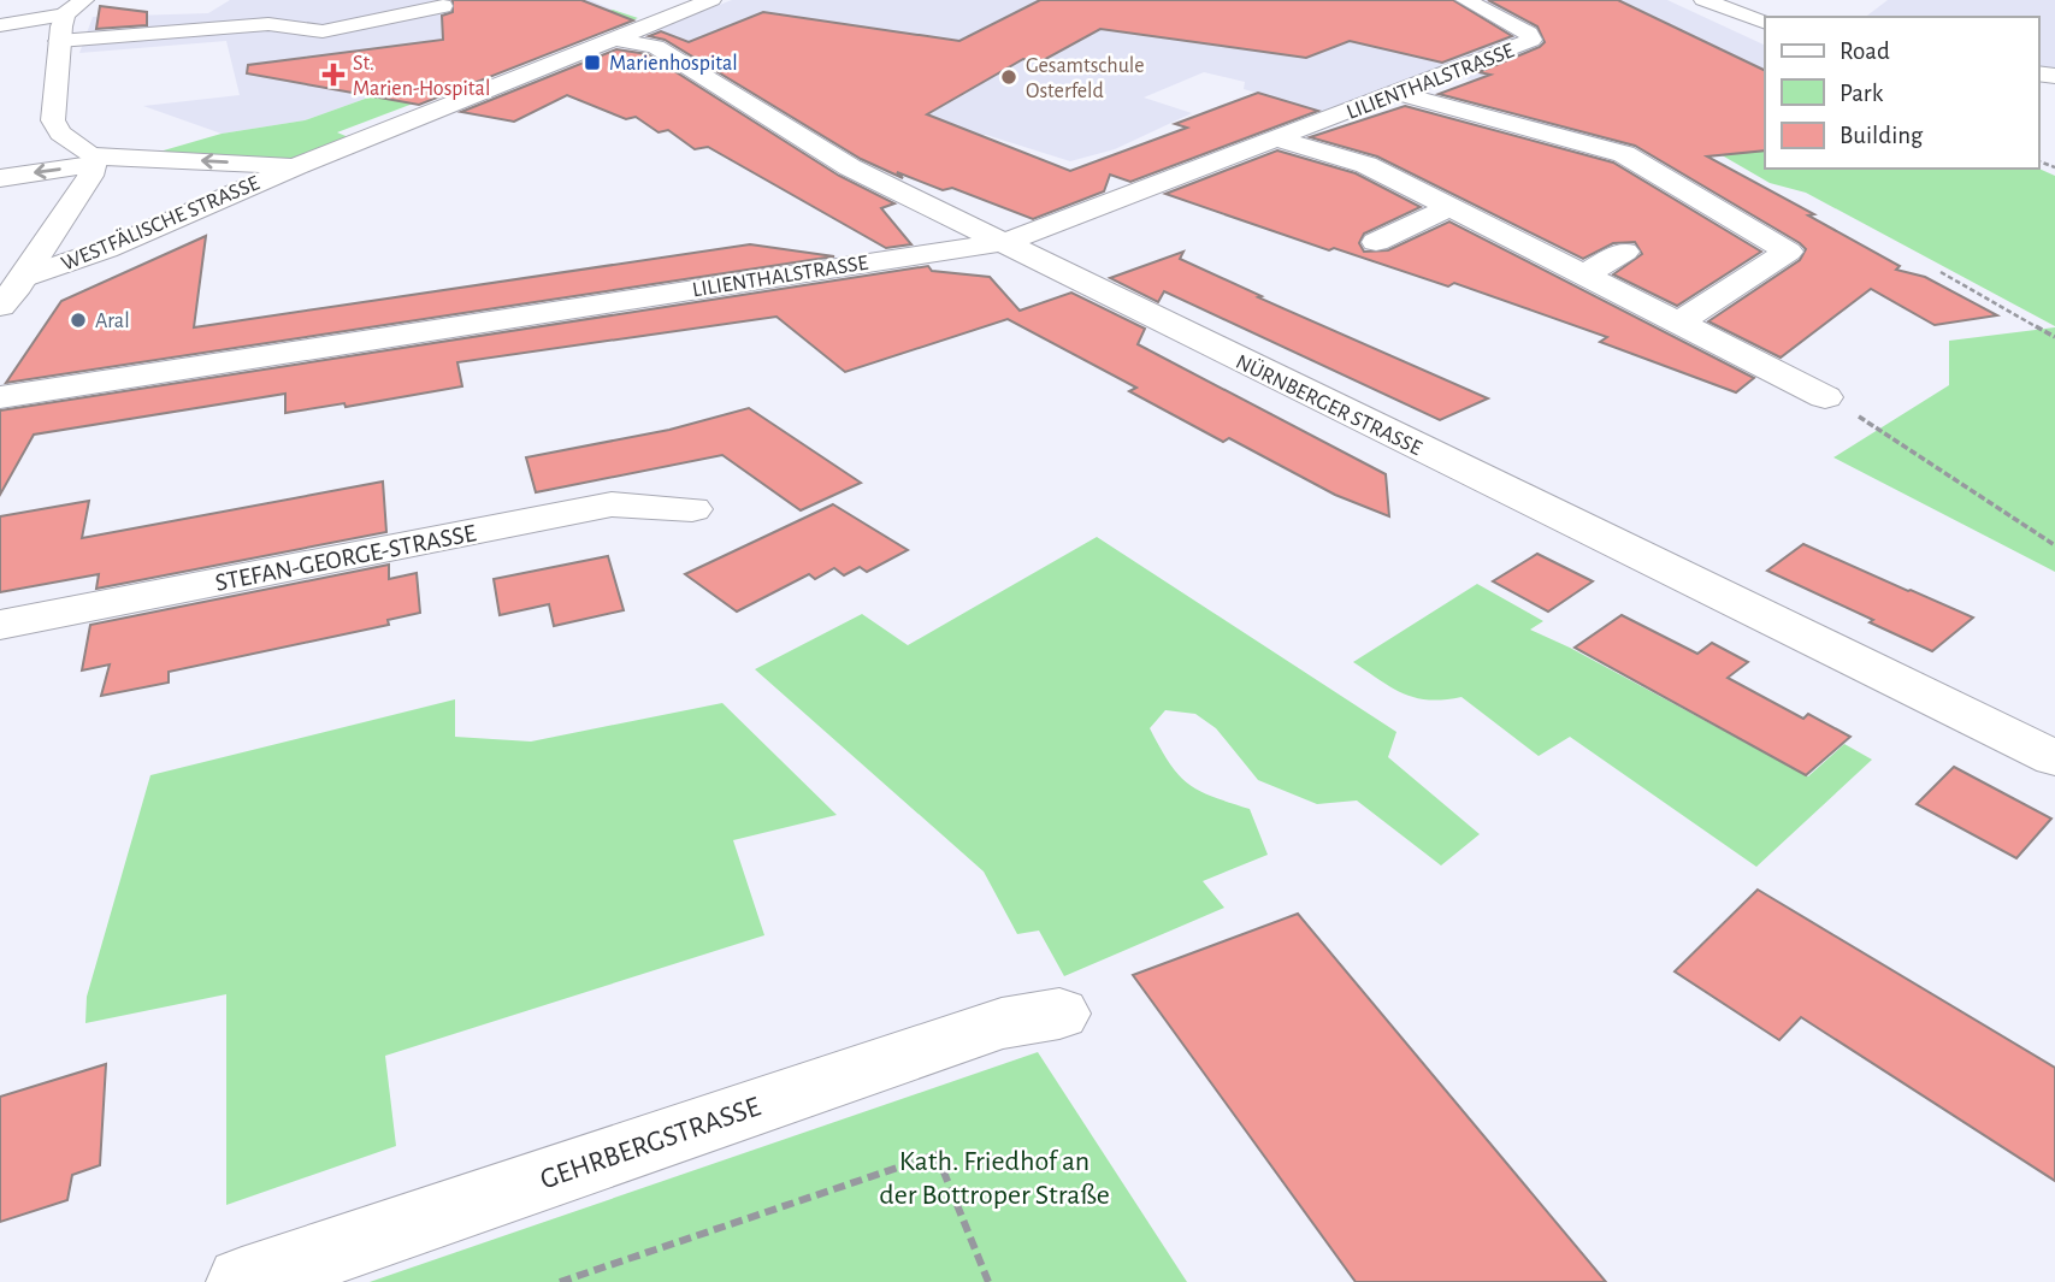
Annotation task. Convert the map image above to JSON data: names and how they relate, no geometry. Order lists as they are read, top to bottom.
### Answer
{
  "streets": {
    "street": [
      "LILIENTHALSTRASSE",
      "WESTFÄLISCHE STRASSE",
      "NÜRNBERGER STRASSE",
      "STEFAN-GEORGE-STRASSE",
      "GEHRBERGSTRASSE"
    ]
  },
  "crossings": [
    ["LILIENTHALSTRASSE", "NÜRNBERGER STRASSE"],
    ["WESTFÄLISCHE STRASSE", "NÜRNBERGER STRASSE"]
  ],
  "parks": ["Kath. Friedhof an der Bottroper Straße"],
  "places": {
    "transit": ["Marienhospital"],
    "health": ["St. Marien-Hospital"],
    "other": ["Gesamtschule Osterfeld", "Aral"]
  },
  "legend": ["Road", "Park", "Building"]
}
